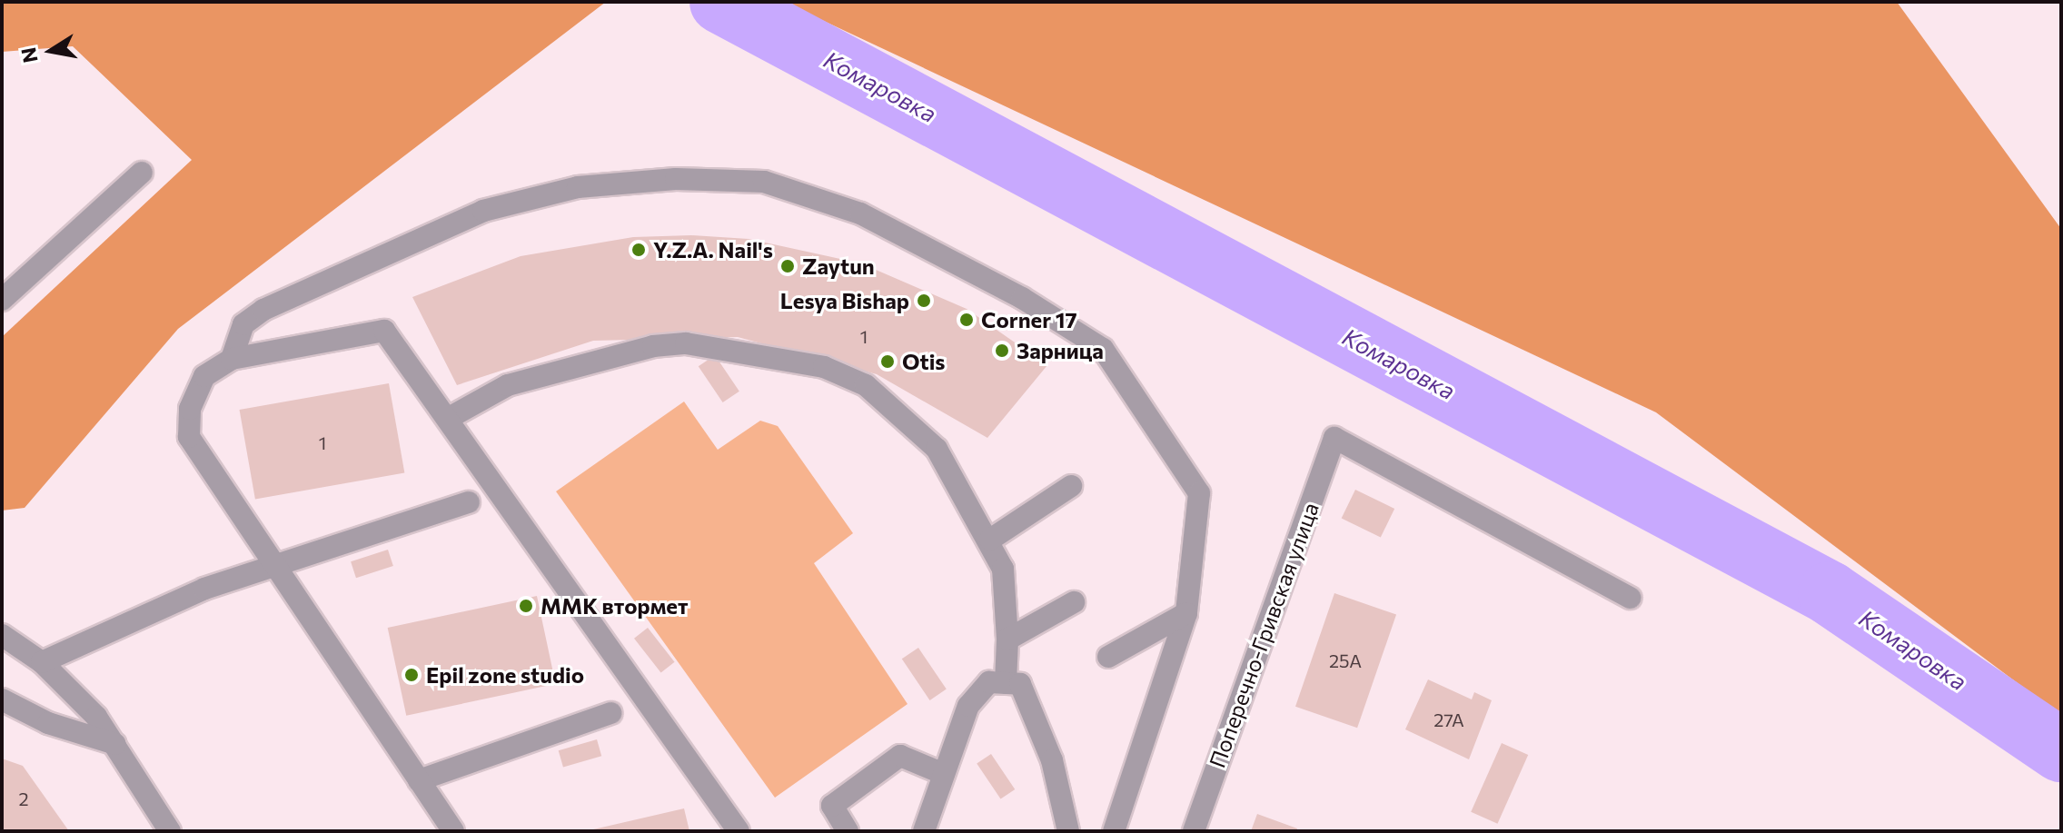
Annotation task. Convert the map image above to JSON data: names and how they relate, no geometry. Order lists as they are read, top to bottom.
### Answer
{
  "streets": {
    "street": ["Поперечно-Гривская улица"]
  },
  "water": ["Комаровка"],
  "places": [
    "Y.Z.A. Nail's",
    "Zaytun",
    "Lesya Bishap",
    "Corner 17",
    "Зарница",
    "Otis",
    "ММК втормет",
    "Epil zone studio"
  ],
  "house_numbers": [
    "1",
    "1",
    "25А",
    "27А",
    "2"
  ],
  "north": "left"
}
